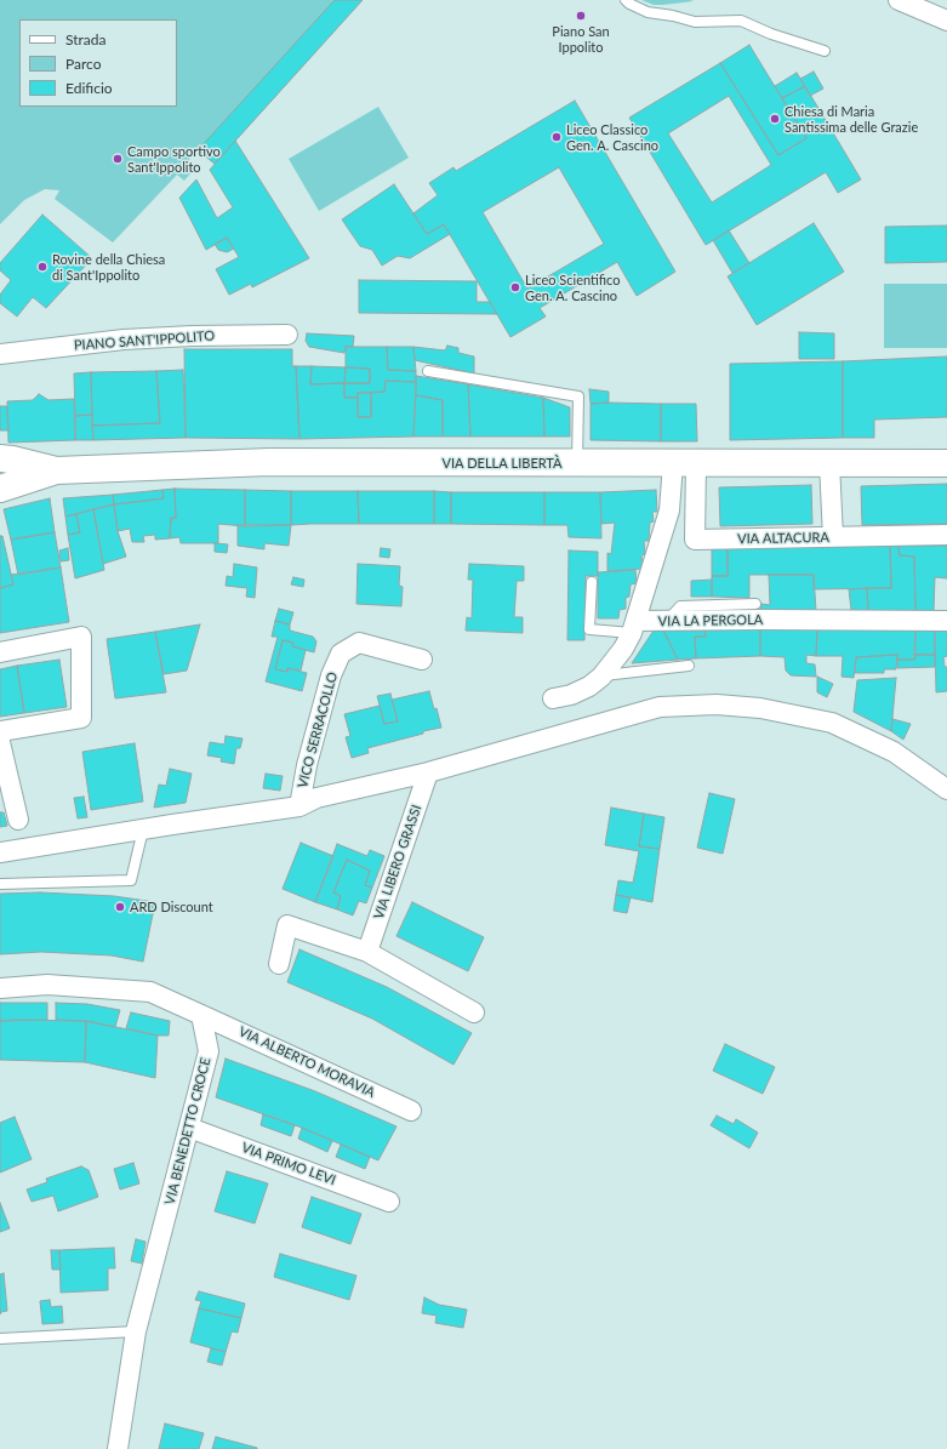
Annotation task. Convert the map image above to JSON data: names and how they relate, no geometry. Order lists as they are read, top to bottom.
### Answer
{
  "streets": {
    "main road": ["VIA DELLA LIBERTÀ"],
    "street": [
      "PIANO SANT'IPPOLITO",
      "VIA ALTACURA",
      "VIA LA PERGOLA",
      "VICO SERRACOLLO",
      "VIA LIBERO GRASSI",
      "VIA ALBERTO MORAVIA",
      "VIA BENEDETTO CROCE",
      "VIA PRIMO LEVI"
    ]
  },
  "crossings": [
    ["VIA DELLA LIBERTÀ", "VIA ALTACURA"],
    ["VIA DELLA LIBERTÀ", "VIA LA PERGOLA"],
    ["VIA ALTACURA", "VIA LA PERGOLA"],
    ["VIA ALBERTO MORAVIA", "VIA BENEDETTO CROCE"],
    ["VIA BENEDETTO CROCE", "VIA PRIMO LEVI"]
  ],
  "places": [
    "Piano San Ippolito",
    "Chiesa di Maria Santissima delle Grazie",
    "Liceo Classico Gen. A. Cascino",
    "Campo sportivo Sant'Ippolito",
    "Rovine della Chiesa di Sant'Ippolito",
    "Liceo Scientifico Gen. A. Cascino",
    "ARD Discount"
  ],
  "legend": ["Strada", "Parco", "Edificio"]
}
